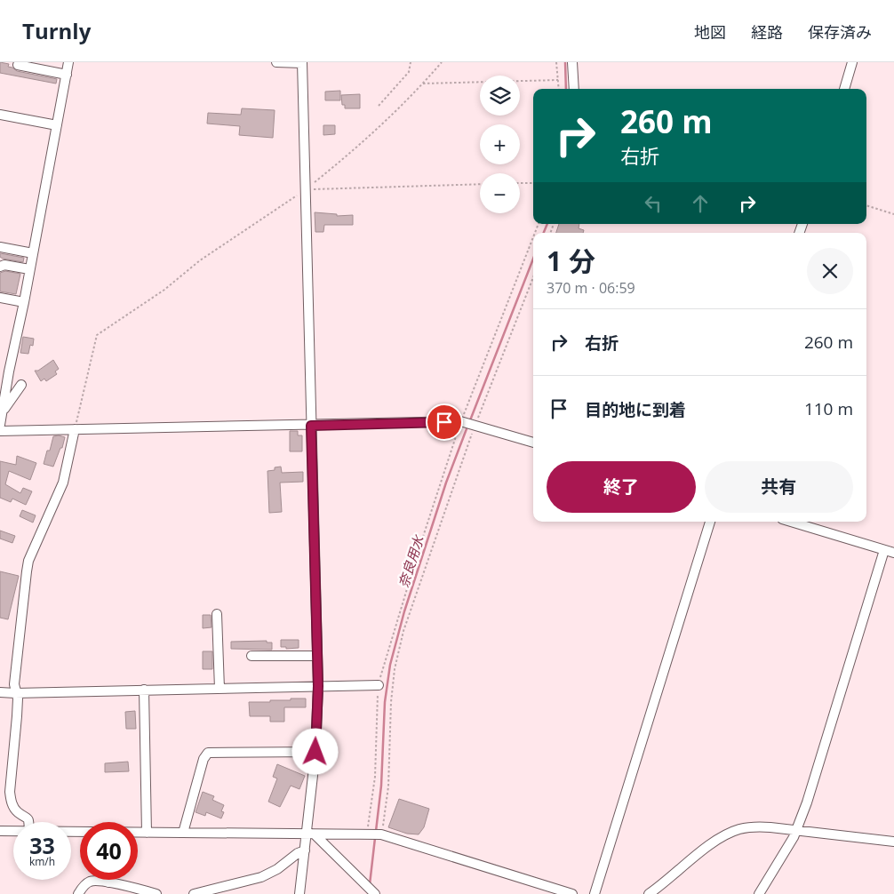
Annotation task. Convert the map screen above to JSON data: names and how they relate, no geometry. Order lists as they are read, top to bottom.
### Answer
{
  "water": ["奈良用水"],
  "page": {
    "header": "Turnly",
    "nav": ["地図", "経路", "保存済み"],
    "map_buttons": ["+", "−"],
    "turn": ["260 m", "右折"],
    "heading": ["1 分", "370 m · 06:59"],
    "list": [
      {
        "name": "右折",
        "value": "260 m"
      },
      {
        "name": "目的地に到着",
        "value": "110 m"
      }
    ],
    "buttons": ["終了", "共有"],
    "speed": "33 km/h",
    "limit": "40"
  }
}
